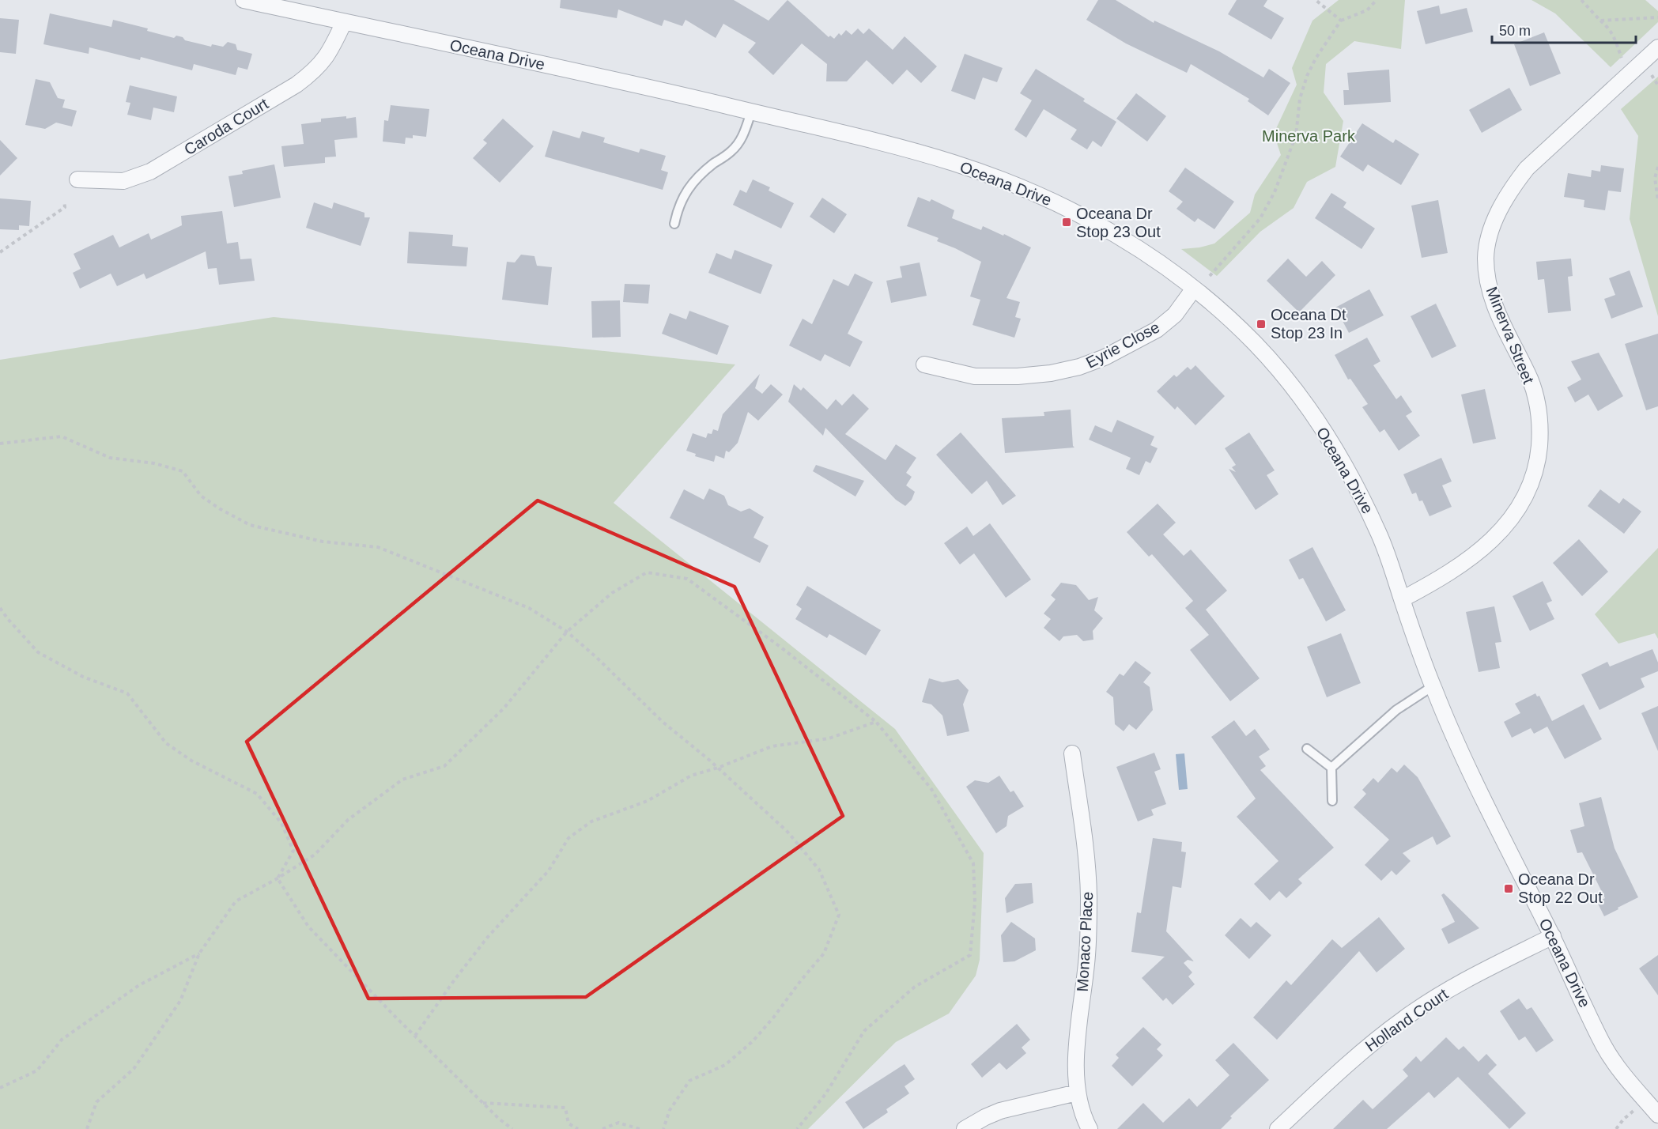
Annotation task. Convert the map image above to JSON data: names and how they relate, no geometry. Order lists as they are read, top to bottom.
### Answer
{
  "streets": {
    "street": [
      "Oceana Drive",
      "Caroda Court",
      "Minerva Street",
      "Eyrie Close",
      "Monaco Place",
      "Holland Court"
    ]
  },
  "crossings": [
    ["Oceana Drive", "Caroda Court"],
    ["Oceana Drive", "Minerva Street"],
    ["Oceana Drive", "Eyrie Close"],
    ["Oceana Drive", "Holland Court"]
  ],
  "parks": ["Minerva Park"],
  "places": {
    "transit": ["Oceana Dr Stop 23 Out", "Oceana Dt Stop 23 In", "Oceana Dr Stop 22 Out"]
  },
  "scale_bar": "50 m"
}
